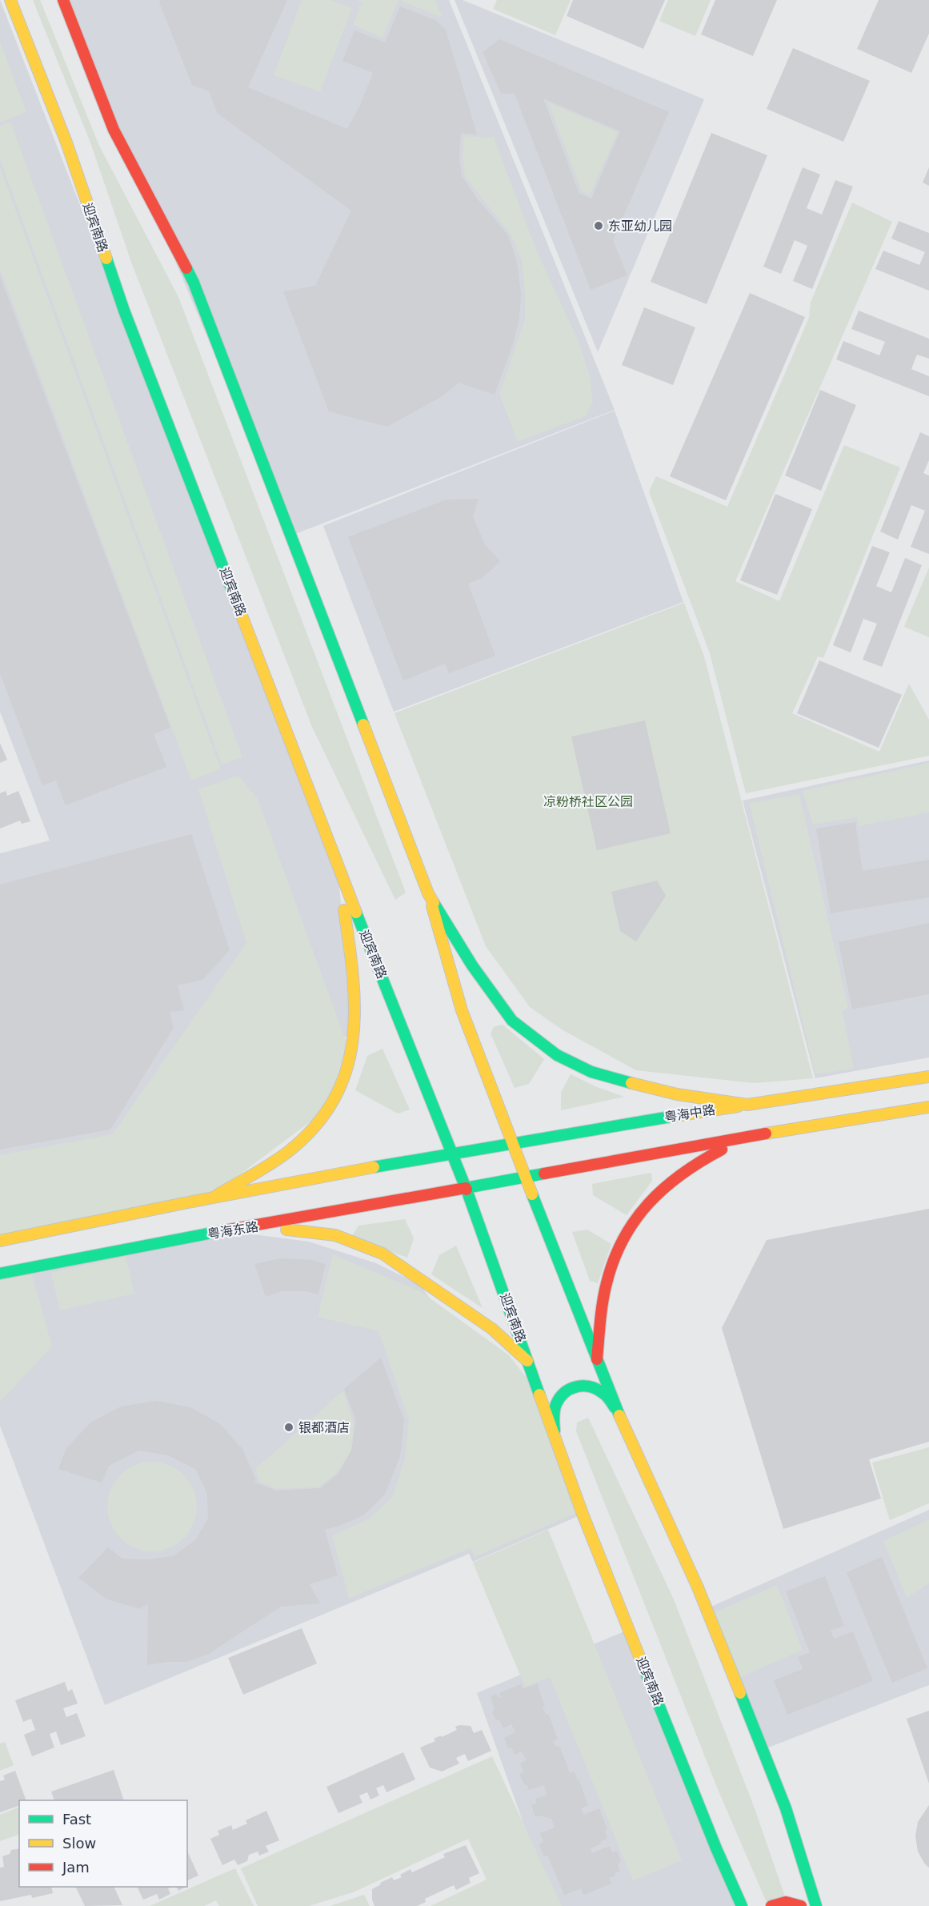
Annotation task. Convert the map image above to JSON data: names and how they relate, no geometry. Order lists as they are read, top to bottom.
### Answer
{
  "streets": {
    "main road": ["迎宾南路", "粤海中路", "粤海东路"]
  },
  "crossings": [
    ["迎宾南路", "粤海中路"],
    ["迎宾南路", "粤海东路"]
  ],
  "parks": ["凉粉桥社区公园"],
  "places": ["东亚幼儿园", "银都酒店"],
  "legend": ["Fast", "Slow", "Jam"]
}
